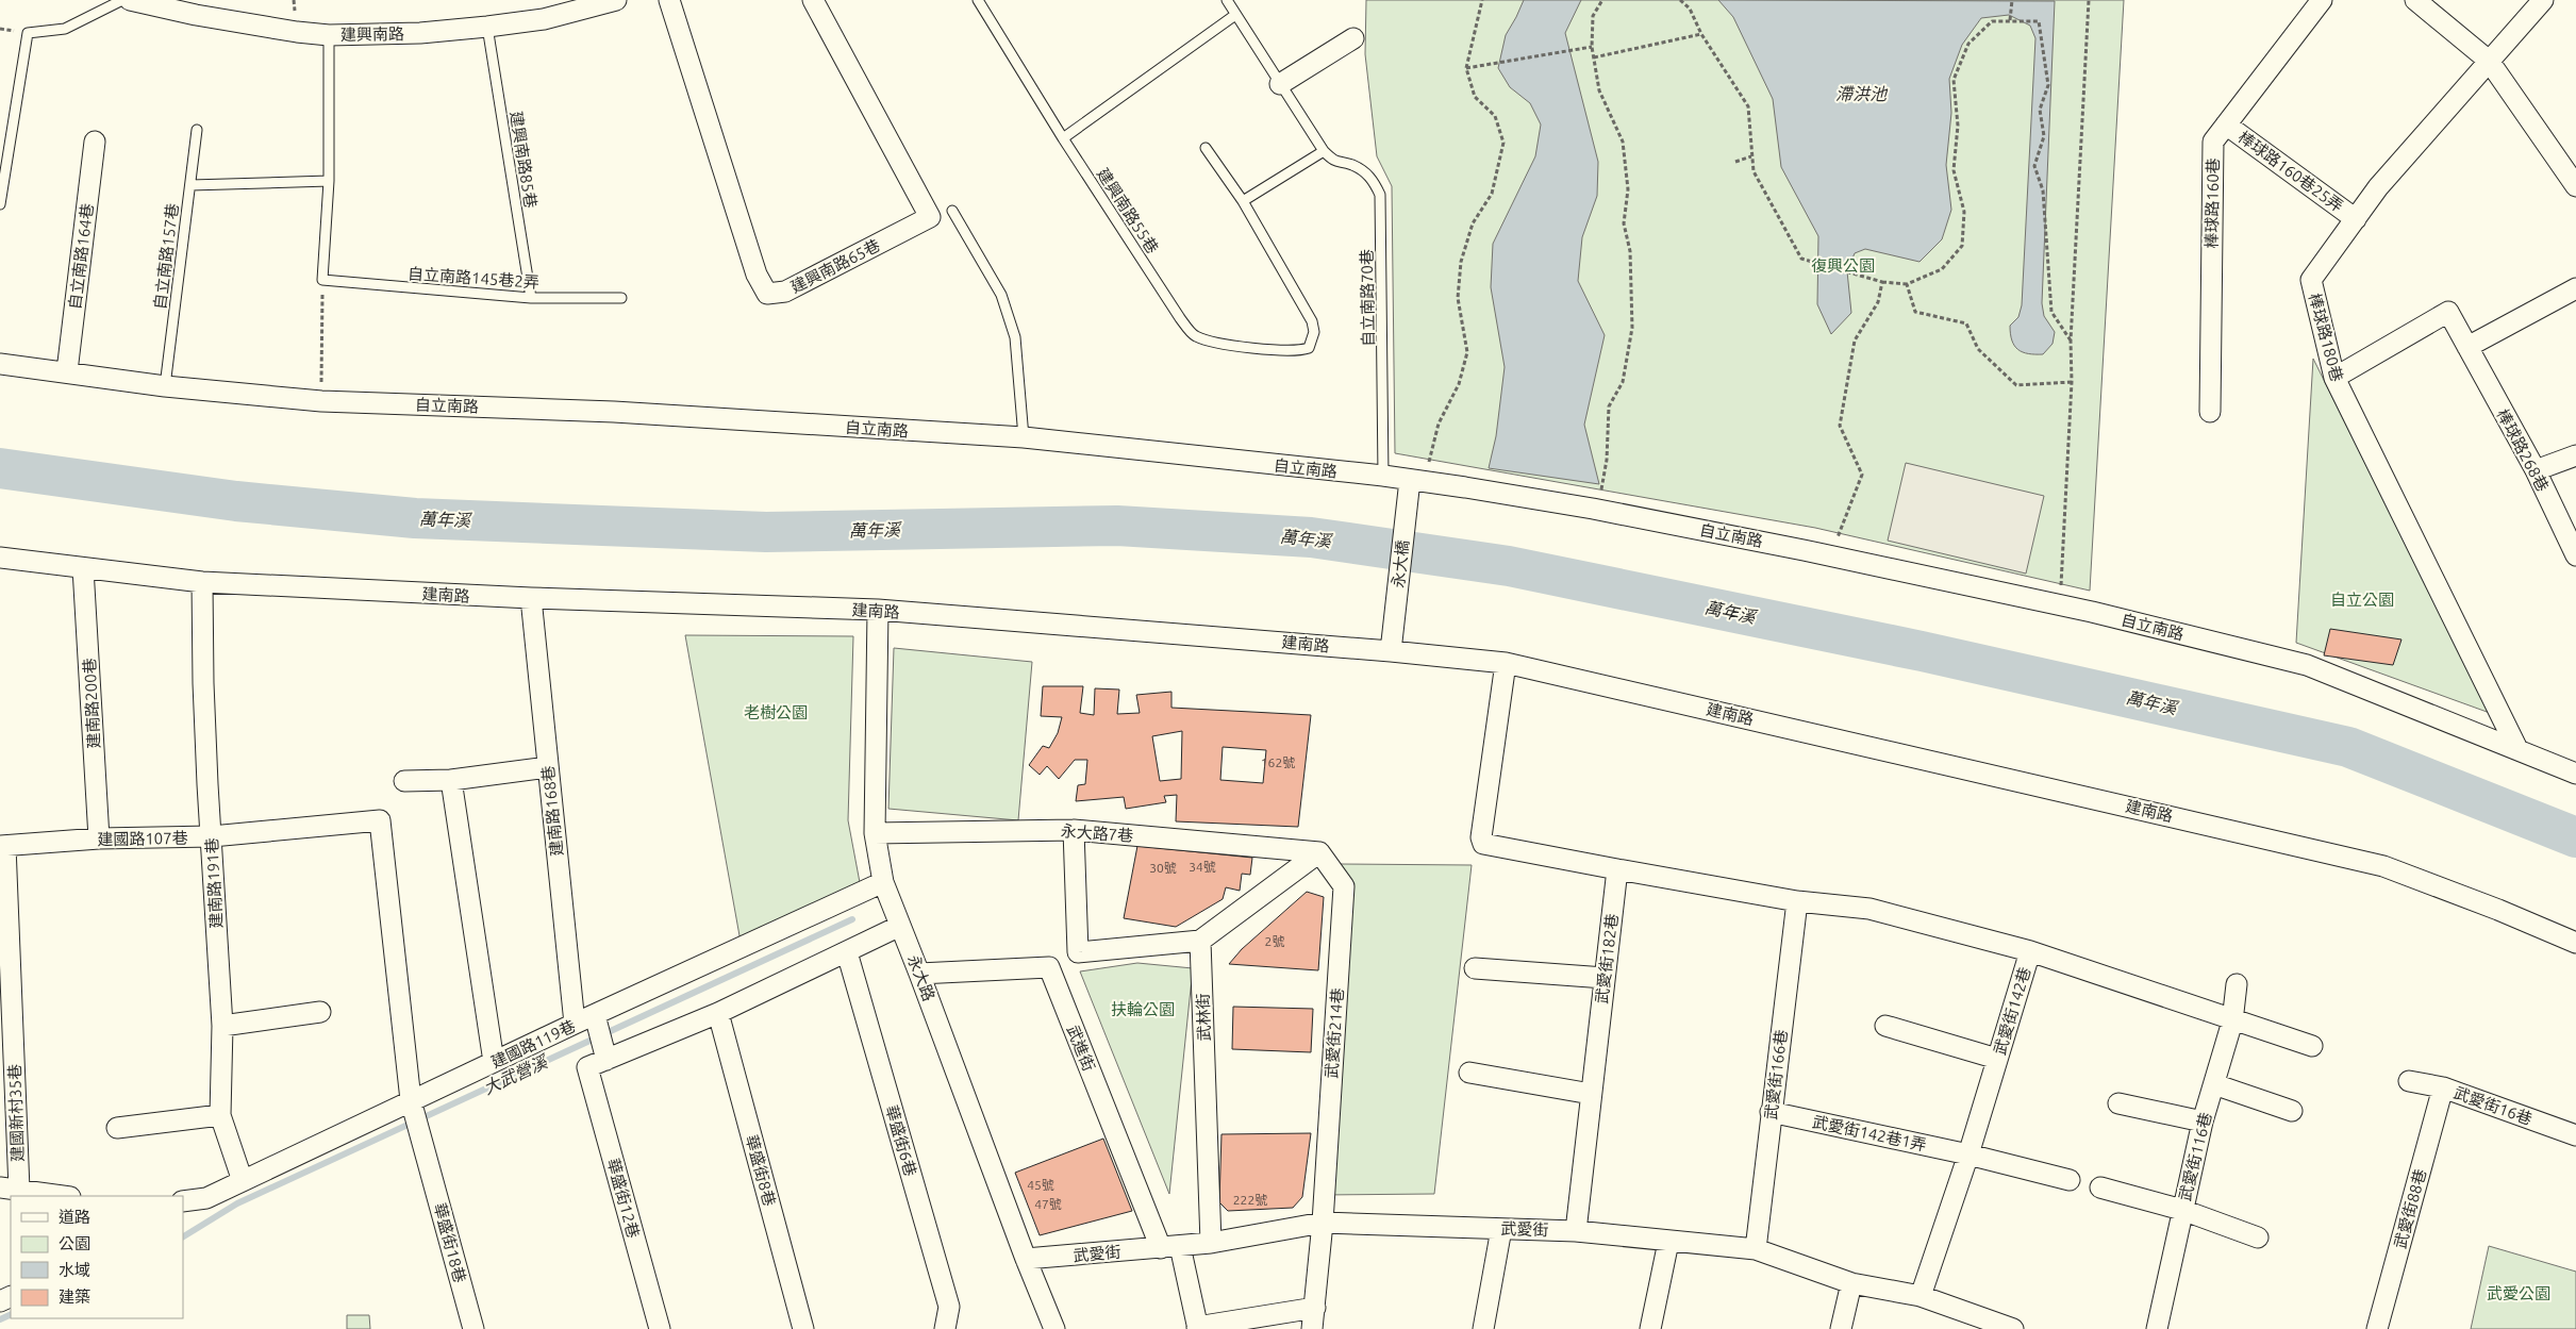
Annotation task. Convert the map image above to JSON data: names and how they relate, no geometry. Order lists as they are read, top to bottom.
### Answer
{
  "streets": {
    "street": [
      "建興南路",
      "棒球路160巷25弄",
      "棒球路160巷",
      "自立南路164巷",
      "建興南路65巷",
      "棒球路180巷",
      "自立南路",
      "棒球路268巷",
      "永大橋",
      "建南路",
      "建南路200巷",
      "建南路168巷",
      "永大路7巷",
      "建國路107巷",
      "建南路191巷",
      "武愛街182巷",
      "永大路",
      "武愛街142巷",
      "武林街",
      "武愛街214巷",
      "建國路119巷",
      "武進街",
      "武愛街166巷",
      "武愛街16巷",
      "建國新村35巷",
      "武愛街142巷1弄",
      "華盛街6巷",
      "武愛街116巷",
      "華盛街8巷",
      "華盛街12巷",
      "武愛街88巷",
      "武愛街",
      "華盛街18巷"
    ],
    "lane": [
      "建興南路85巷",
      "建興南路55巷",
      "自立南路157巷",
      "自立南路145巷2弄",
      "自立南路70巷"
    ]
  },
  "crossings": [
    ["建興南路", "建興南路85巷"],
    ["建興南路85巷", "自立南路145巷2弄"],
    ["棒球路160巷25弄", "棒球路160巷"],
    ["棒球路160巷25弄", "棒球路180巷"],
    ["自立南路164巷", "自立南路"],
    ["自立南路157巷", "自立南路"],
    ["自立南路70巷", "自立南路"],
    ["棒球路180巷", "自立南路"],
    ["棒球路180巷", "棒球路268巷"],
    ["自立南路", "永大橋"],
    ["永大橋", "建南路"],
    ["建南路", "建南路200巷"],
    ["建南路", "建南路168巷"],
    ["建南路", "建南路191巷"],
    ["建南路", "永大路"],
    ["建南路200巷", "建國路107巷"],
    ["建南路168巷", "建國路119巷"],
    ["永大路7巷", "永大路"],
    ["永大路7巷", "武愛街214巷"],
    ["建國路107巷", "建南路191巷"],
    ["建國路107巷", "建國新村35巷"],
    ["建國路107巷", "華盛街18巷"],
    ["建南路191巷", "建國路119巷"],
    ["武愛街182巷", "武愛街"],
    ["永大路", "建國路119巷"],
    ["永大路", "武愛街"],
    ["武愛街142巷", "武愛街166巷"],
    ["武愛街142巷", "武愛街142巷1弄"],
    ["武愛街142巷", "武愛街"],
    ["武林街", "武愛街"],
    ["武愛街214巷", "武愛街"],
    ["建國路119巷", "華盛街12巷"],
    ["建國路119巷", "華盛街18巷"],
    ["武進街", "武愛街"],
    ["武愛街166巷", "武愛街142巷1弄"],
    ["武愛街166巷", "武愛街"],
    ["武愛街16巷", "武愛街88巷"]
  ],
  "water": ["滯洪池", "萬年溪", "大武營溪"],
  "parks": [
    "復興公園",
    "自立公園",
    "老樹公園",
    "扶輪公園",
    "武愛公園"
  ],
  "house_numbers": [
    "162號",
    "34號",
    "30號",
    "2號",
    "45號",
    "222號",
    "47號"
  ],
  "legend": [
    "道路",
    "公園",
    "水域",
    "建築"
  ]
}
